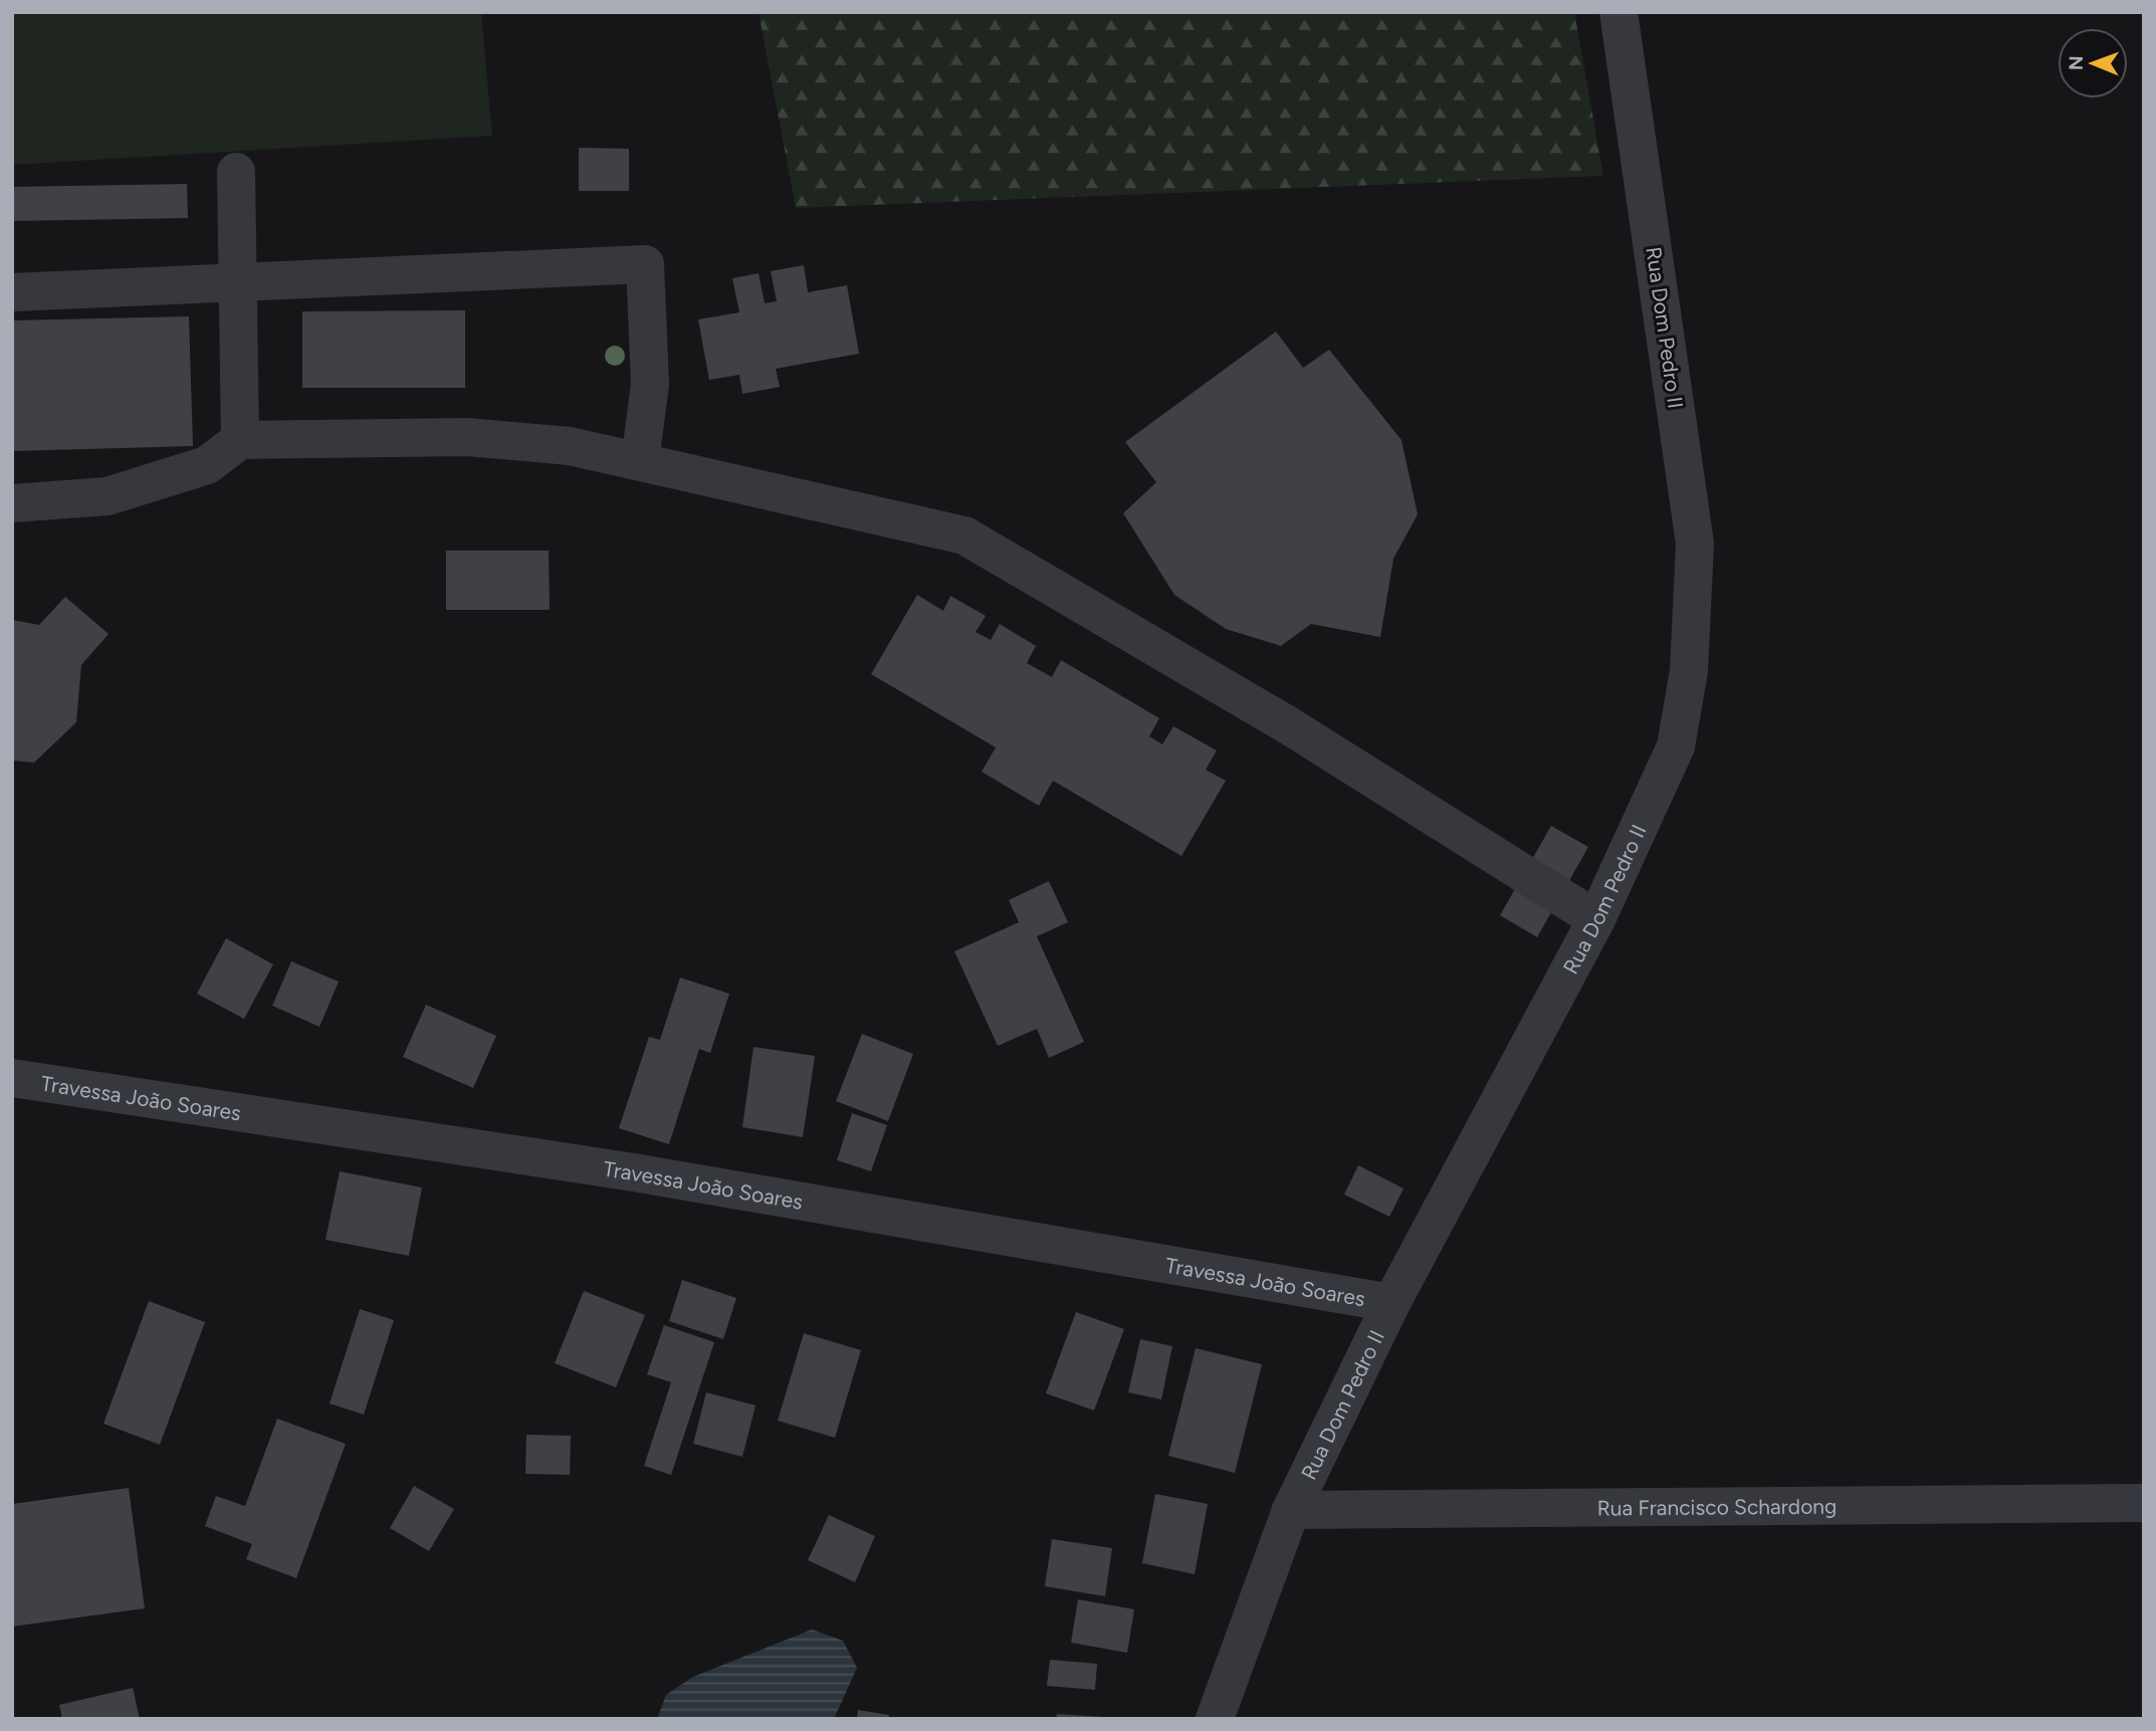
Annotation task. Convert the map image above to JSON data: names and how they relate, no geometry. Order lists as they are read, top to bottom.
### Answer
{
  "streets": {
    "street": ["Rua Dom Pedro II", "Travessa João Soares", "Rua Francisco Schardong"]
  },
  "crossings": [
    ["Rua Dom Pedro II", "Travessa João Soares"],
    ["Rua Dom Pedro II", "Rua Francisco Schardong"]
  ],
  "north": "left"
}
